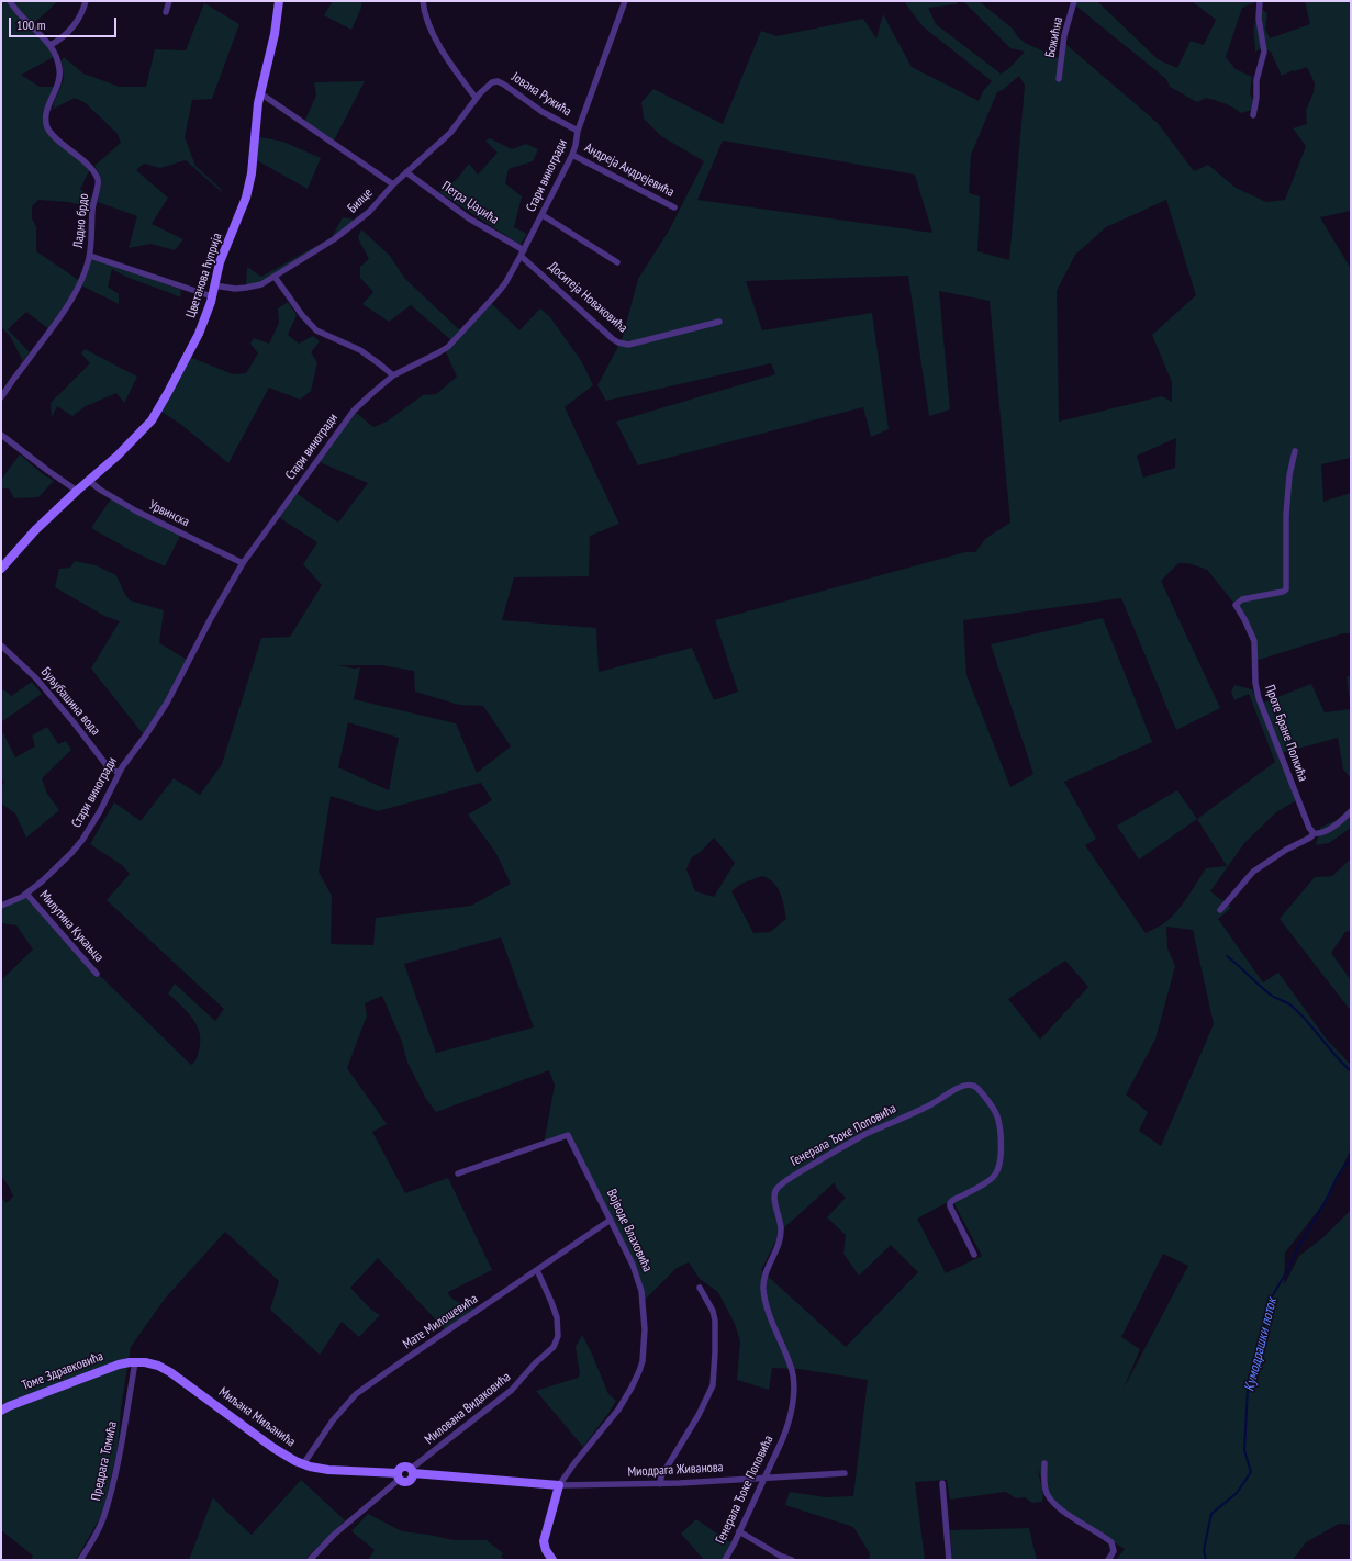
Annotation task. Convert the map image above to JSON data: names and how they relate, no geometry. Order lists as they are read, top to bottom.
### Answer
{
  "streets": {
    "street": [
      "Божићна",
      "Јована Ружића",
      "Андреја Андрејевића",
      "Стари виногради",
      "Билце",
      "Петра Џаџића",
      "Ладно брдо",
      "Цветанова ћуприја",
      "Доситеја Новаковића",
      "Урвинска",
      "Буљубашина вода",
      "Проте Бране Полкића",
      "Милутина Кукањца",
      "Генерала Ђоке Поповића",
      "Војводе Влаховића",
      "Мате Милошевића",
      "Томе Здравковића",
      "Милована Видаковића",
      "Миљана Миљанића",
      "Предрага Томића",
      "Миодрага Живанова"
    ]
  },
  "crossings": [
    ["Јована Ружића", "Стари виногради"],
    ["Јована Ружића", "Билце"],
    ["Андреја Андрејевића", "Стари виногради"],
    ["Стари виногради", "Петра Џаџића"],
    ["Стари виногради", "Доситеја Новаковића"],
    ["Стари виногради", "Урвинска"],
    ["Стари виногради", "Буљубашина вода"],
    ["Стари виногради", "Милутина Кукањца"],
    ["Билце", "Петра Џаџића"],
    ["Билце", "Цветанова ћуприја"],
    ["Петра Џаџића", "Доситеја Новаковића"],
    ["Цветанова ћуприја", "Урвинска"],
    ["Генерала Ђоке Поповића", "Миодрага Живанова"],
    ["Војводе Влаховића", "Мате Милошевића"],
    ["Војводе Влаховића", "Миодрага Живанова"],
    ["Мате Милошевића", "Милована Видаковића"],
    ["Мате Милошевића", "Миљана Миљанића"],
    ["Томе Здравковића", "Миљана Миљанића"],
    ["Томе Здравковића", "Предрага Томића"],
    ["Милована Видаковића", "Миљана Миљанића"],
    ["Миљана Миљанића", "Предрага Томића"]
  ],
  "water": ["Кумодрашки поток"],
  "scale_bar": "100 m"
}
